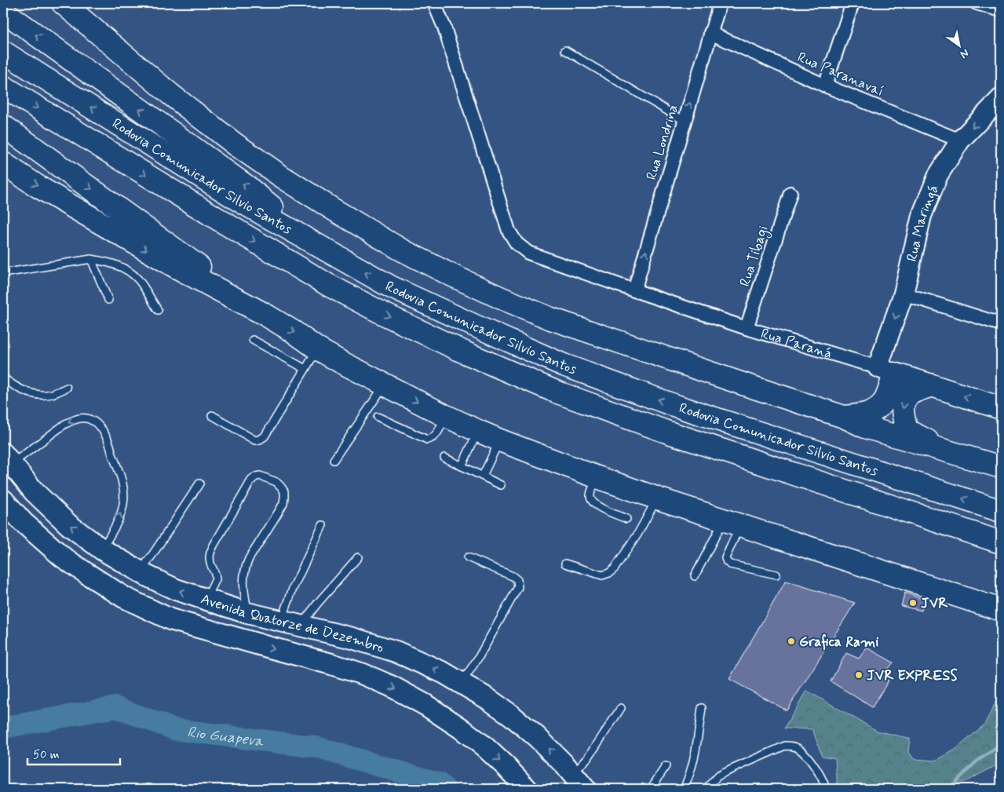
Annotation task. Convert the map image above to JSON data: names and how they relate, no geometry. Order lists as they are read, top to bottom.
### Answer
{
  "streets": {
    "highway": ["Rodovia Comunicador Silvio Santos", "Rua Paraná"],
    "main road": ["Rua Maringá", "Avenida Quatorze de Dezembro"],
    "street": ["Rua Paranavaí", "Rua Londrina", "Rua Tibagi"]
  },
  "crossings": [
    ["Rua Paranavaí", "Rua Londrina"],
    ["Rua Paranavaí", "Rua Maringá"],
    ["Rua Londrina", "Rua Paraná"],
    ["Rua Maringá", "Rua Paraná"],
    ["Rua Tibagi", "Rua Paraná"]
  ],
  "one_way": ["Rua Londrina", "Rua Maringá"],
  "water": ["Rio Guapeva"],
  "places": ["JVR", "Grafica Rami", "JVR EXPRESS"],
  "scale_bar": "50 m",
  "north": "bottom right"
}
